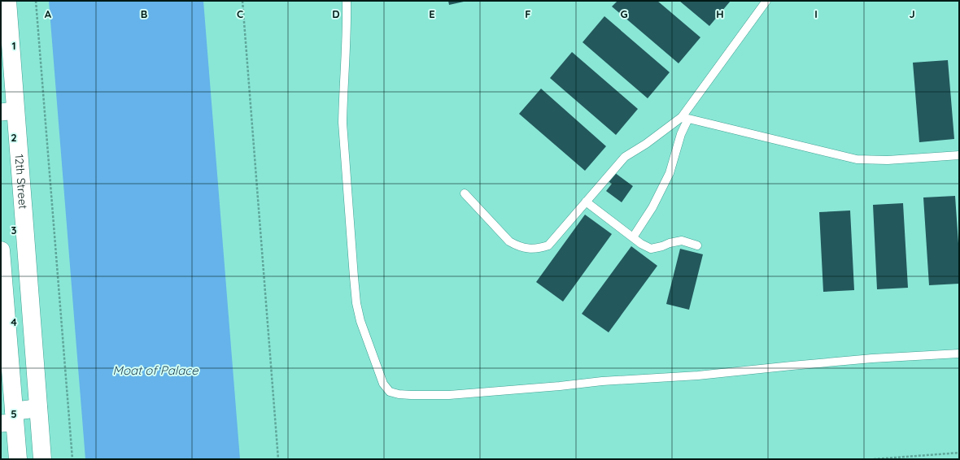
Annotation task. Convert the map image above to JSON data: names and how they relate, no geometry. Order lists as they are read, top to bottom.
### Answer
{
  "streets": {
    "main road": ["12th Street"]
  },
  "water": ["Moat of Palace"],
  "grid": {
    "columns": [
      "A",
      "B",
      "C",
      "D",
      "E",
      "F",
      "G",
      "H",
      "I",
      "J"
    ],
    "rows": [
      "1",
      "2",
      "3",
      "4",
      "5"
    ]
  }
}
